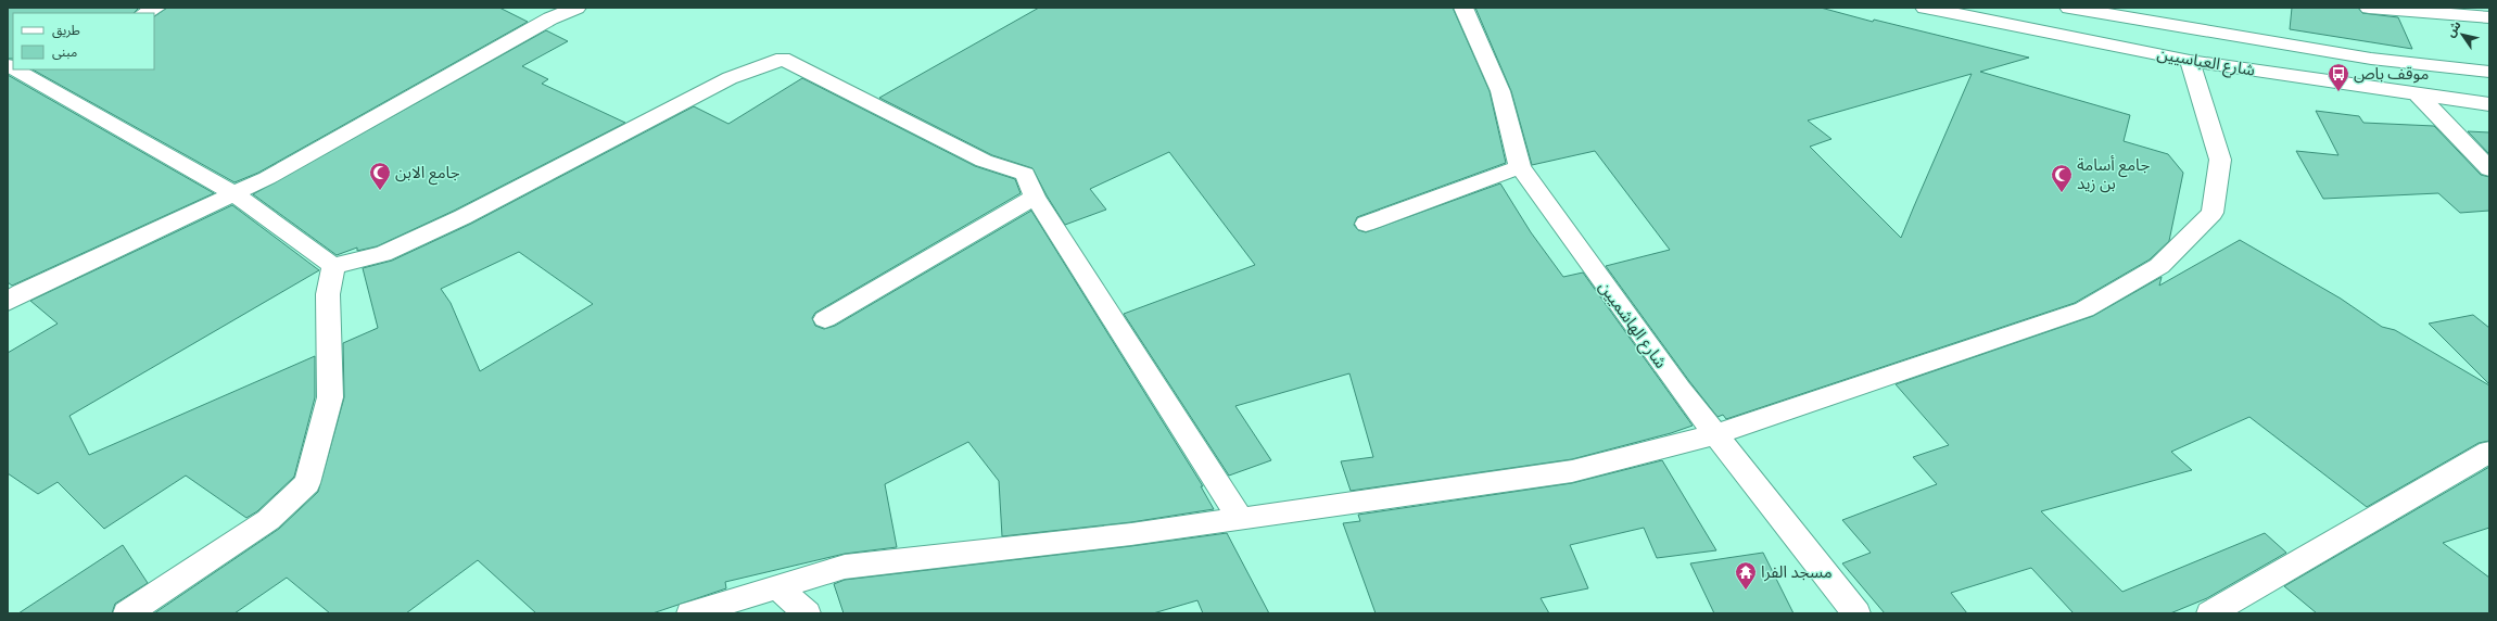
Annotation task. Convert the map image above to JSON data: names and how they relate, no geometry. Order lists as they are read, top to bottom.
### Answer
{
  "streets": {
    "street": ["شارع العباسيين", "شارع الهاشميين"]
  },
  "places": {
    "bus stop": ["موقف باص"],
    "mosque": ["جامع الابن", "جامع أسامة بن زيد"],
    "temple": ["مسجد الفرا"]
  },
  "legend": ["طريق", "مبنى"],
  "north": "top left"
}
